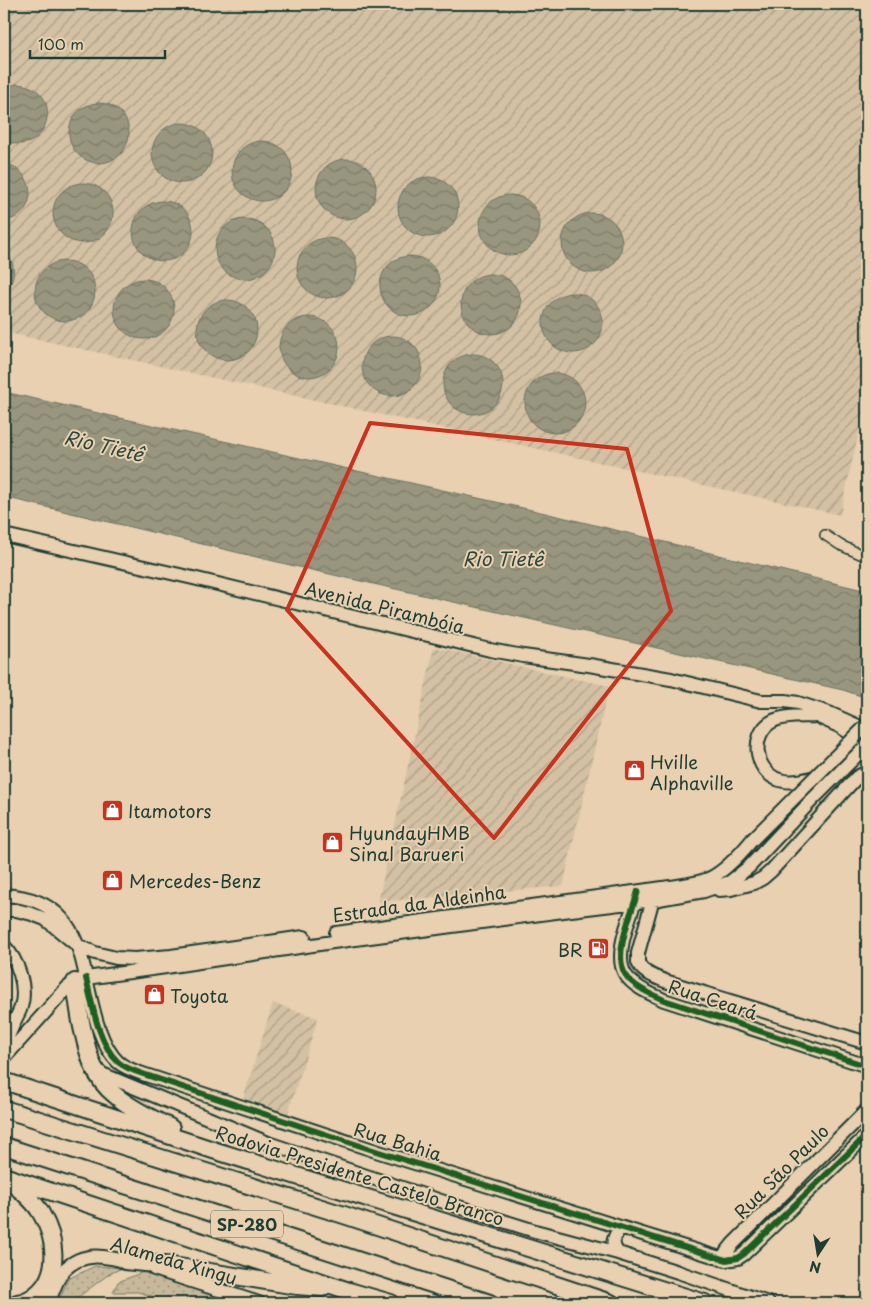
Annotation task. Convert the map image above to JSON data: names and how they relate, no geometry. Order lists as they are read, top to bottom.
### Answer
{
  "streets": {
    "highway": ["Rodovia Presidente Castelo Branco", "SP-280"],
    "main road": [
      "Avenida Pirambóia",
      "Estrada da Aldeinha",
      "Rua Ceará",
      "Rua Bahia",
      "Rua São Paulo",
      "Alameda Xingu"
    ]
  },
  "crossings": [
    ["Estrada da Aldeinha", "Rua Ceará"],
    ["Estrada da Aldeinha", "Rua Bahia"],
    ["Rua Bahia", "Rua São Paulo"]
  ],
  "water": ["Rio Tietê"],
  "places": {
    "shop": [
      "Hville Alphaville",
      "Itamotors",
      "HyundayHMB Sinal Barueri",
      "Mercedes-Benz",
      "Toyota"
    ],
    "fuel station": ["BR"]
  },
  "scale_bar": "100 m",
  "north": "bottom"
}
